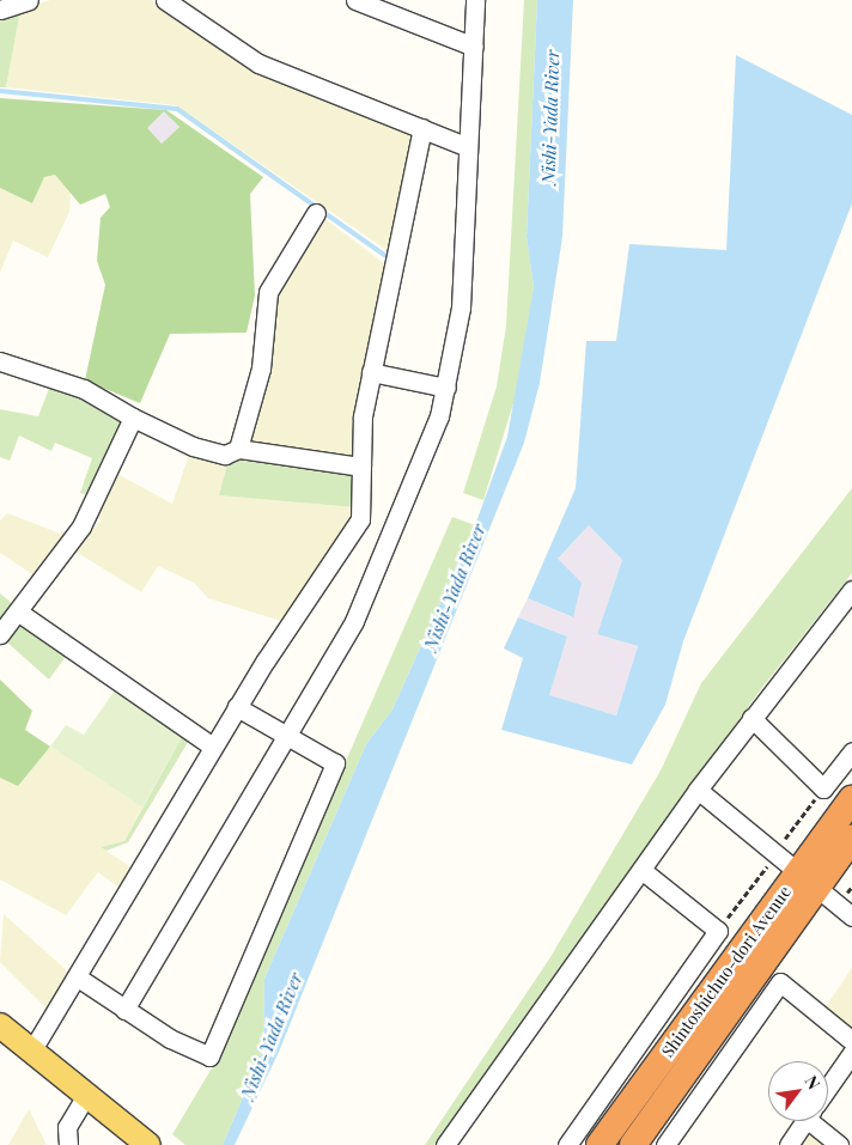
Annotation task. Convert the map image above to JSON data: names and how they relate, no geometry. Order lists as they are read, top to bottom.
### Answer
{
  "streets": {
    "highway": ["Shintoshichuo-dori Avenue"]
  },
  "water": ["Nishi-Yada River"],
  "north": "top right"
}
